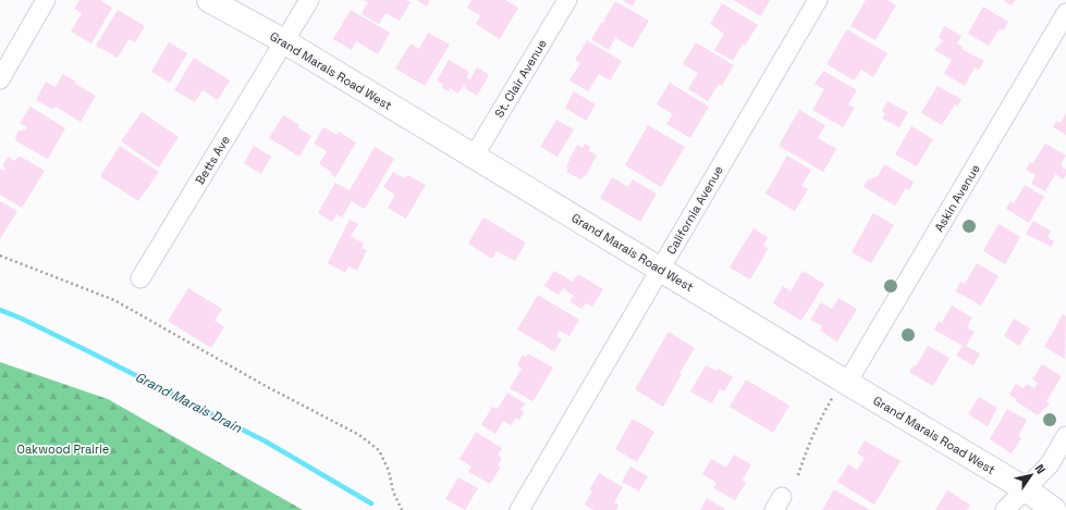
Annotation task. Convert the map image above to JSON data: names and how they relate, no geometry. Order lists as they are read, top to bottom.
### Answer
{
  "streets": {
    "street": [
      "Grand Marais Road West",
      "St. Clair Avenue",
      "Betts Ave",
      "Askin Avenue",
      "California Avenue"
    ]
  },
  "crossings": [
    ["Grand Marais Road West", "St. Clair Avenue"],
    ["Grand Marais Road West", "Betts Ave"],
    ["Grand Marais Road West", "Askin Avenue"],
    ["Grand Marais Road West", "California Avenue"]
  ],
  "water": ["Grand Marais Drain"],
  "parks": ["Oakwood Prairie"],
  "north": "top right"
}
